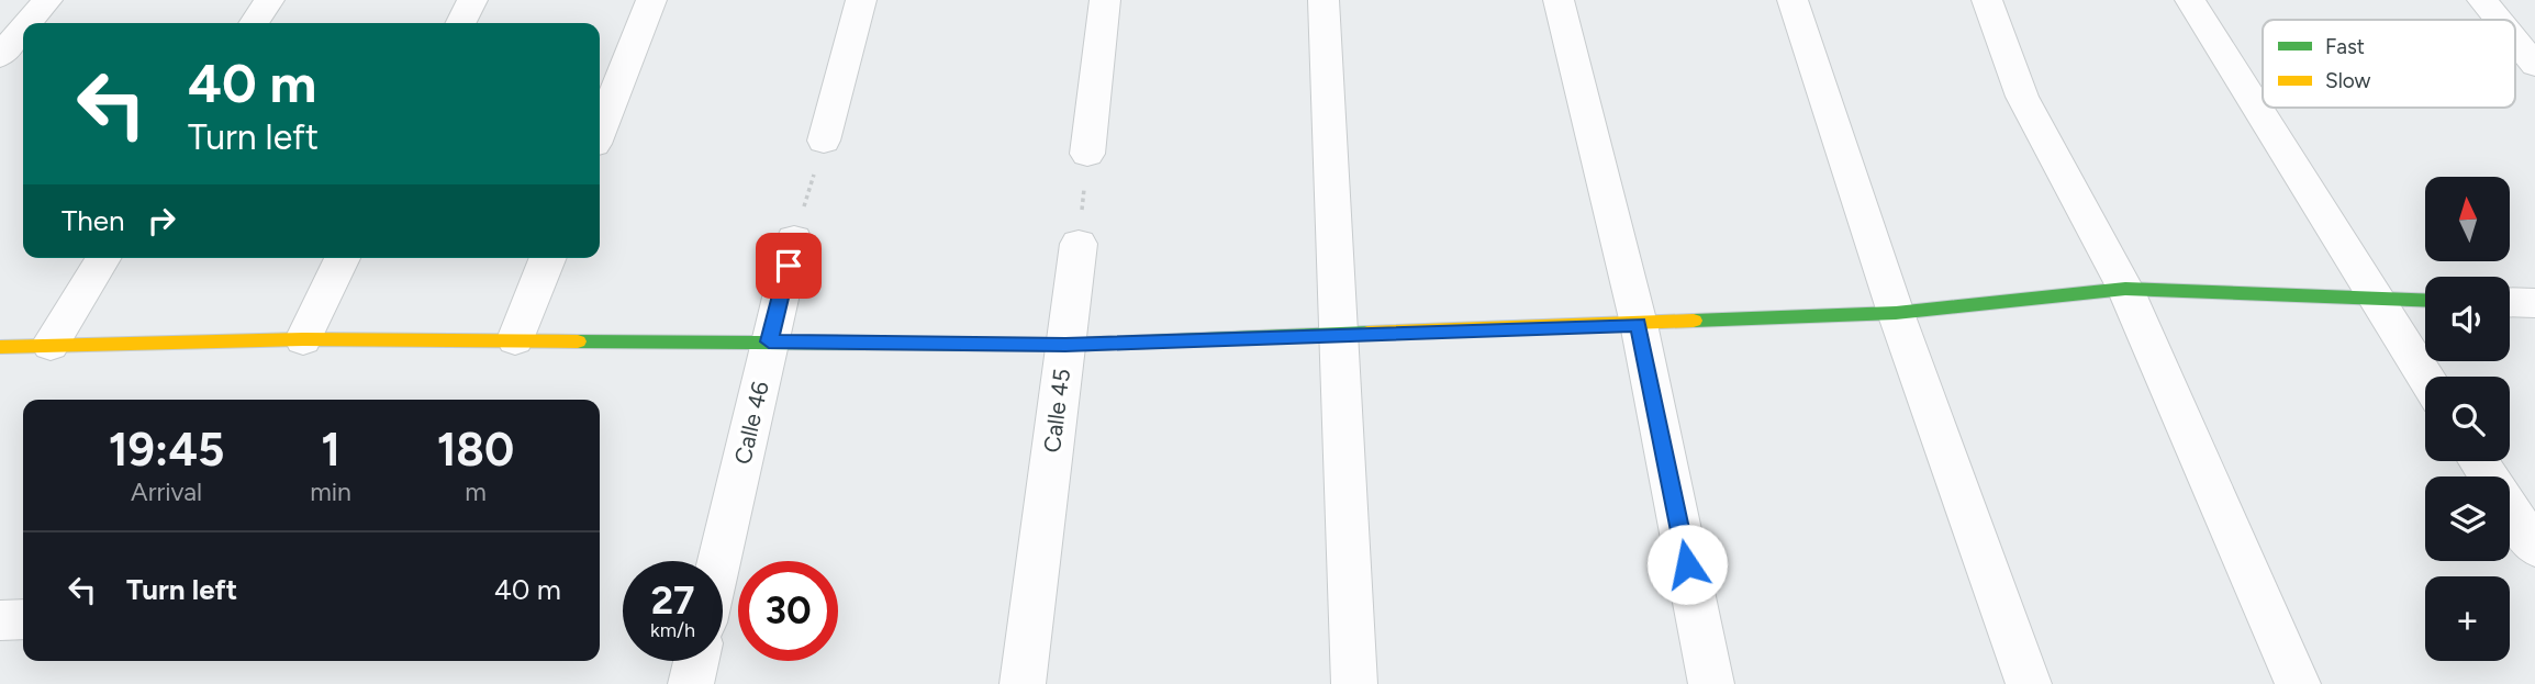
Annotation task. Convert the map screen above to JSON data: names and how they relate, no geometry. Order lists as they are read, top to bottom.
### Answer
{
  "streets": {
    "street": ["Calle 45", "Calle 46"]
  },
  "legend": ["Fast", "Slow"],
  "north": "top",
  "page": {
    "turn": ["40 m", "Turn left"],
    "map_buttons": "+",
    "then": "Then",
    "eta": [
      "19:45",
      "Arrival",
      "1",
      "min",
      "180",
      "m"
    ],
    "list": [
      {
        "name": "Turn left",
        "value": "40 m"
      }
    ],
    "speed": "27 km/h",
    "limit": "30"
  }
}
